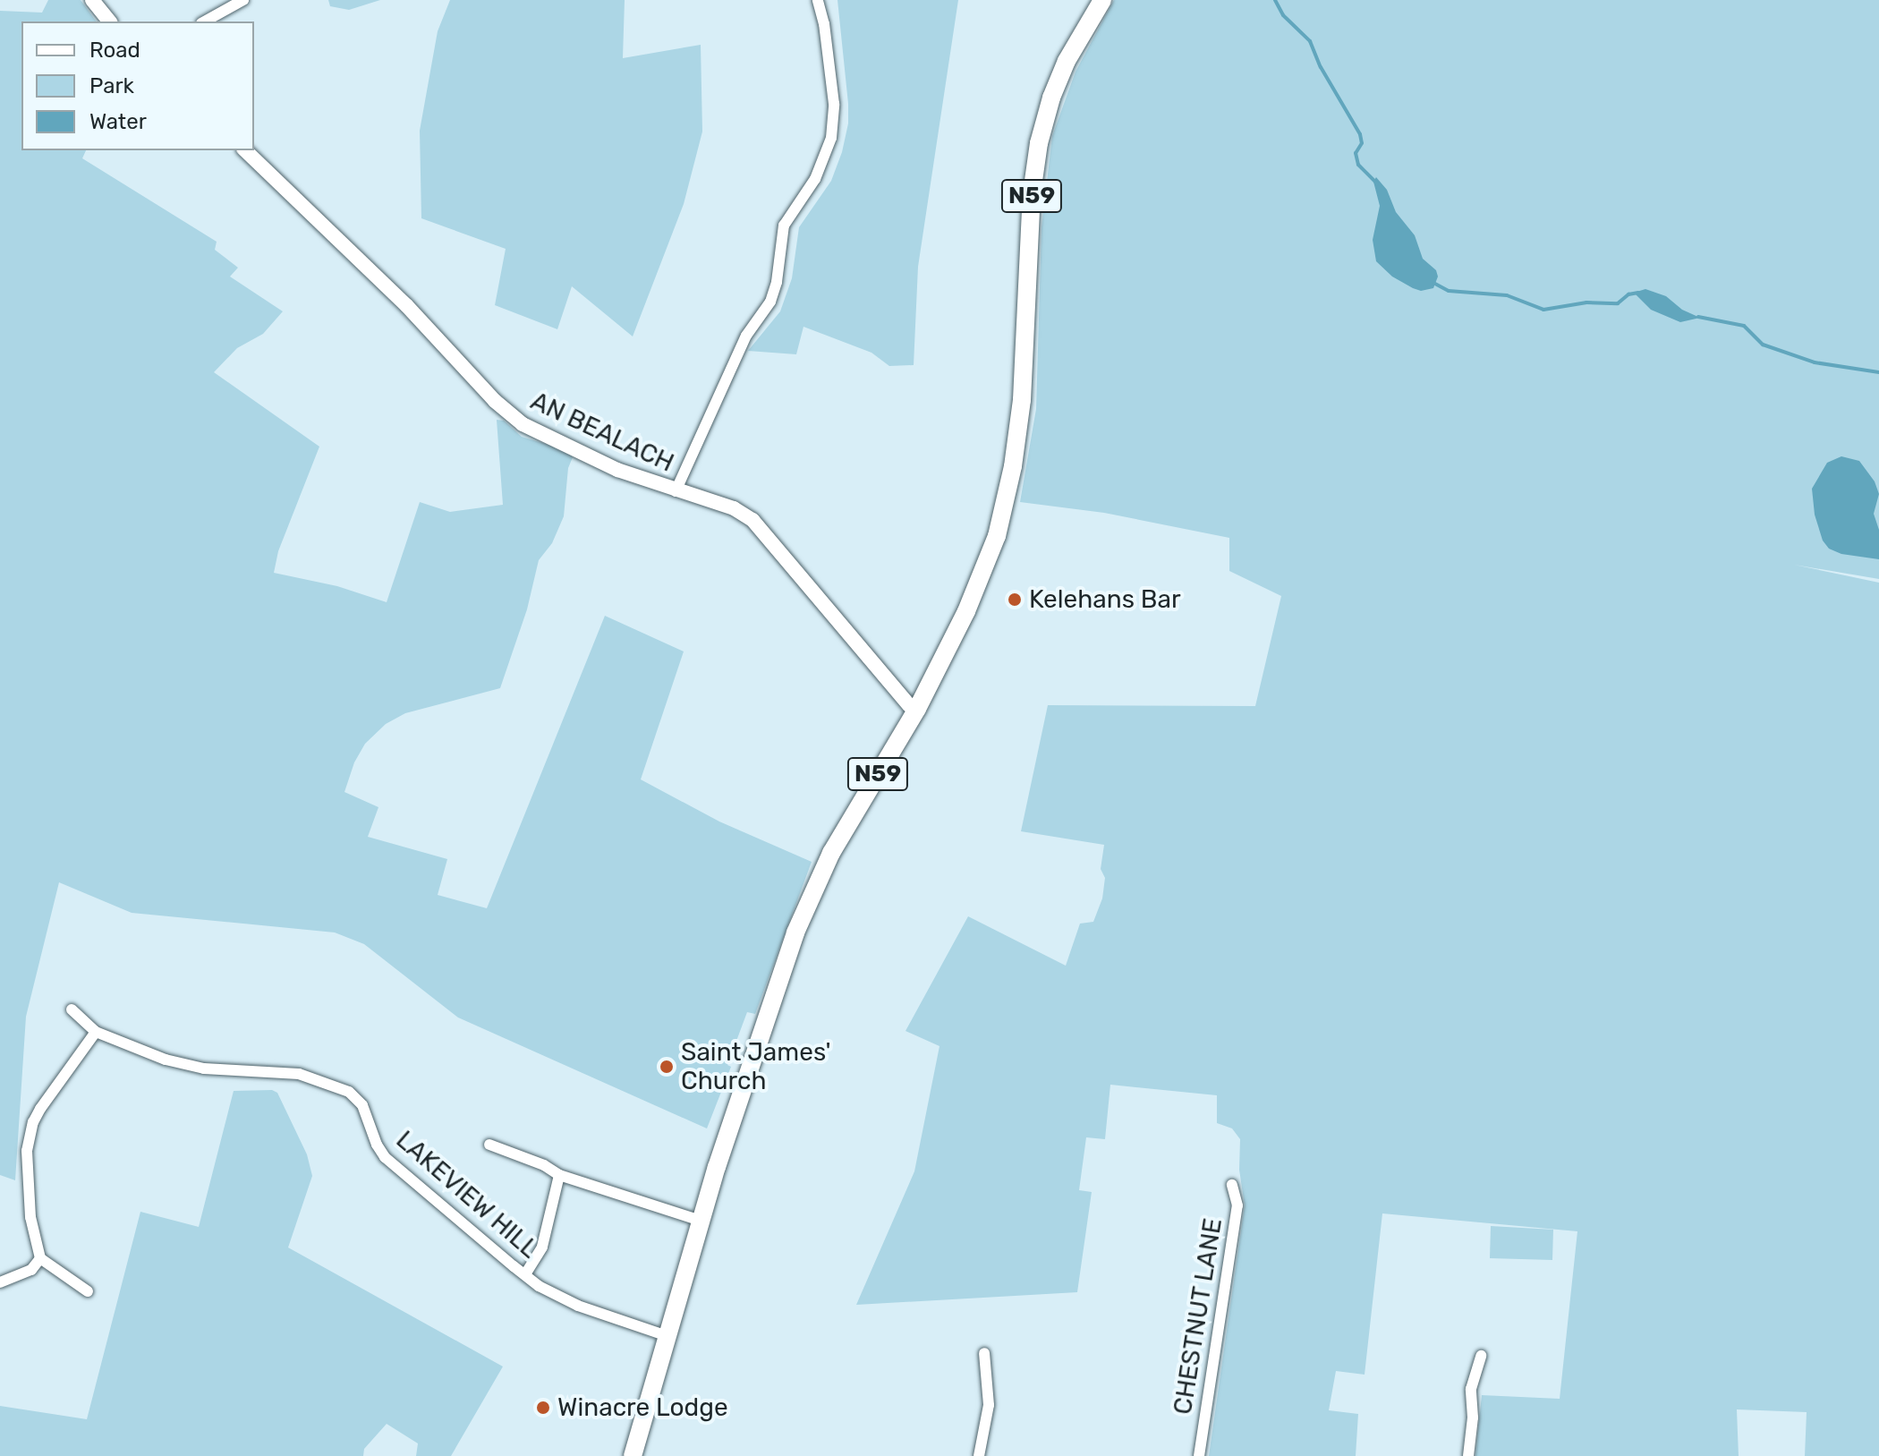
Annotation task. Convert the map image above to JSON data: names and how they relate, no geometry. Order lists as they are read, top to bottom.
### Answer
{
  "streets": {
    "main road": ["N59"],
    "street": ["AN BEALACH", "LAKEVIEW HILL", "CHESTNUT LANE"]
  },
  "crossings": [
    ["N59", "AN BEALACH"],
    ["N59", "LAKEVIEW HILL"]
  ],
  "places": ["Kelehans Bar", "Saint James' Church", "Winacre Lodge"],
  "legend": ["Road", "Park", "Water"]
}
